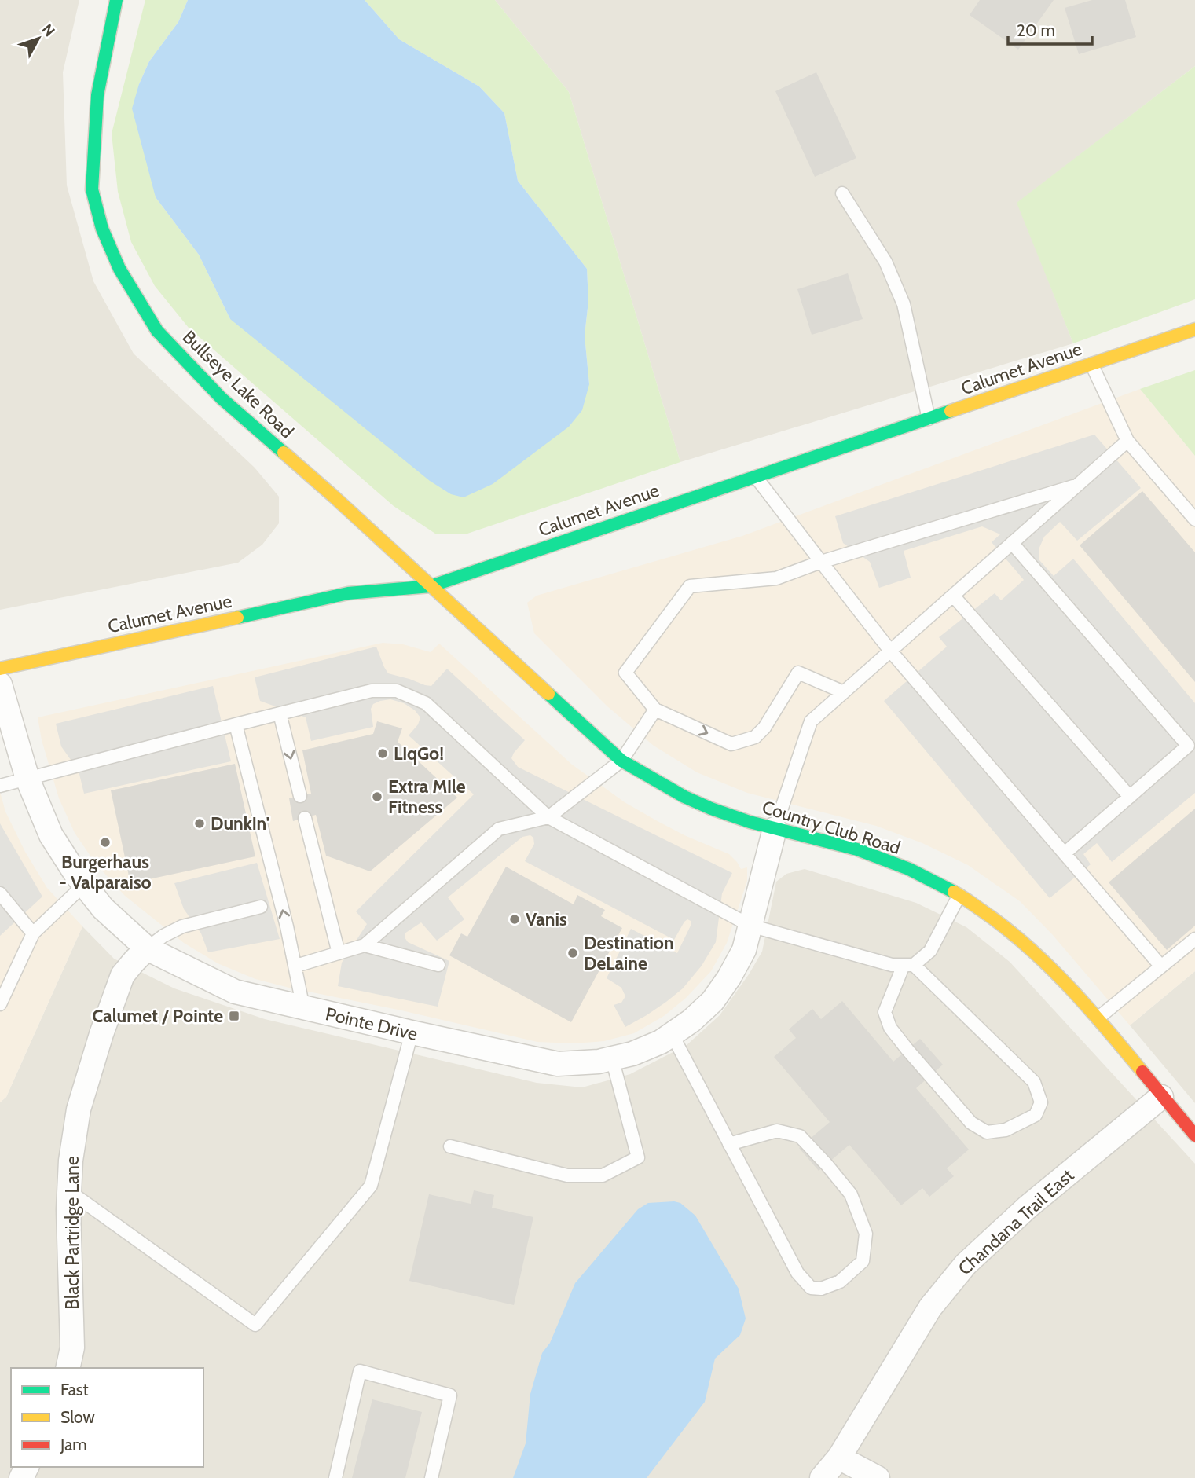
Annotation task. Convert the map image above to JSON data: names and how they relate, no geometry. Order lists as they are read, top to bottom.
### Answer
{
  "streets": {
    "street": [
      "Calumet Avenue",
      "Bullseye Lake Road",
      "Country Club Road",
      "Pointe Drive",
      "Chandana Trail East",
      "Black Partridge Lane"
    ]
  },
  "crossings": [
    ["Calumet Avenue", "Bullseye Lake Road"],
    ["Calumet Avenue", "Country Club Road"],
    ["Bullseye Lake Road", "Country Club Road"],
    ["Country Club Road", "Pointe Drive"],
    ["Country Club Road", "Chandana Trail East"],
    ["Pointe Drive", "Black Partridge Lane"]
  ],
  "places": {
    "other": [
      "LiqGo!",
      "Extra Mile Fitness",
      "Dunkin'",
      "Burgerhaus - Valparaiso",
      "Vanis",
      "Destination DeLaine"
    ],
    "transit": ["Calumet / Pointe"]
  },
  "legend": ["Fast", "Slow", "Jam"],
  "scale_bar": "20 m",
  "north": "top right"
}
